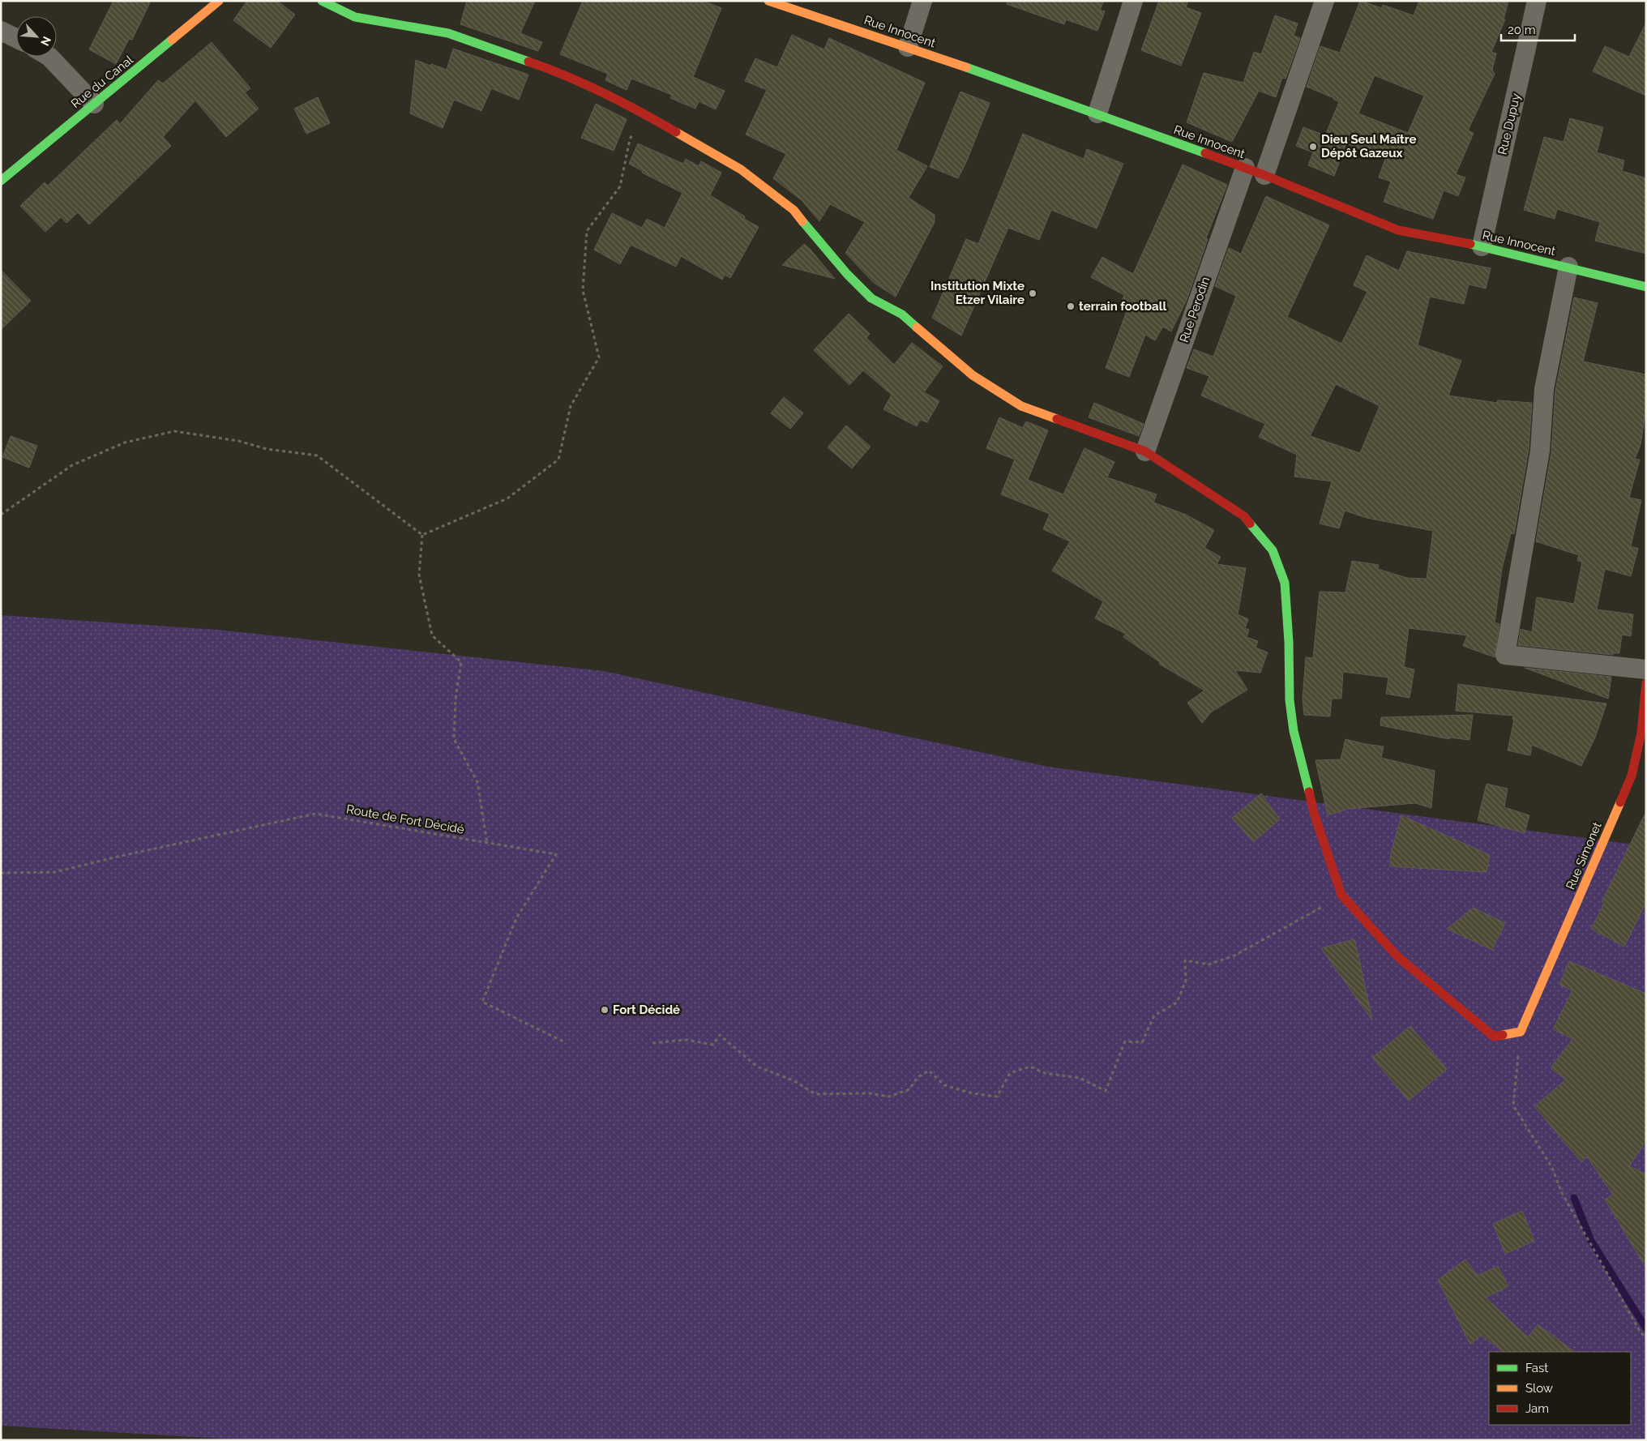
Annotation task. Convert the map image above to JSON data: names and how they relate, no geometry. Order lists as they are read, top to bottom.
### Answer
{
  "streets": {
    "street": [
      "Rue Innocent",
      "Rue du Canal",
      "Rue Dupuy",
      "Rue Perodin",
      "Rue Simonet"
    ],
    "path": ["Route de Fort Décidé"]
  },
  "crossings": [
    ["Rue Innocent", "Rue Dupuy"],
    ["Rue Innocent", "Rue Perodin"]
  ],
  "places": [
    "Dieu Seul Maître Dépôt Gazeux",
    "Institution Mixte Etzer Vilaire",
    "terrain football",
    "Fort Décidé"
  ],
  "legend": ["Fast", "Slow", "Jam"],
  "scale_bar": "20 m",
  "north": "bottom right"
}
